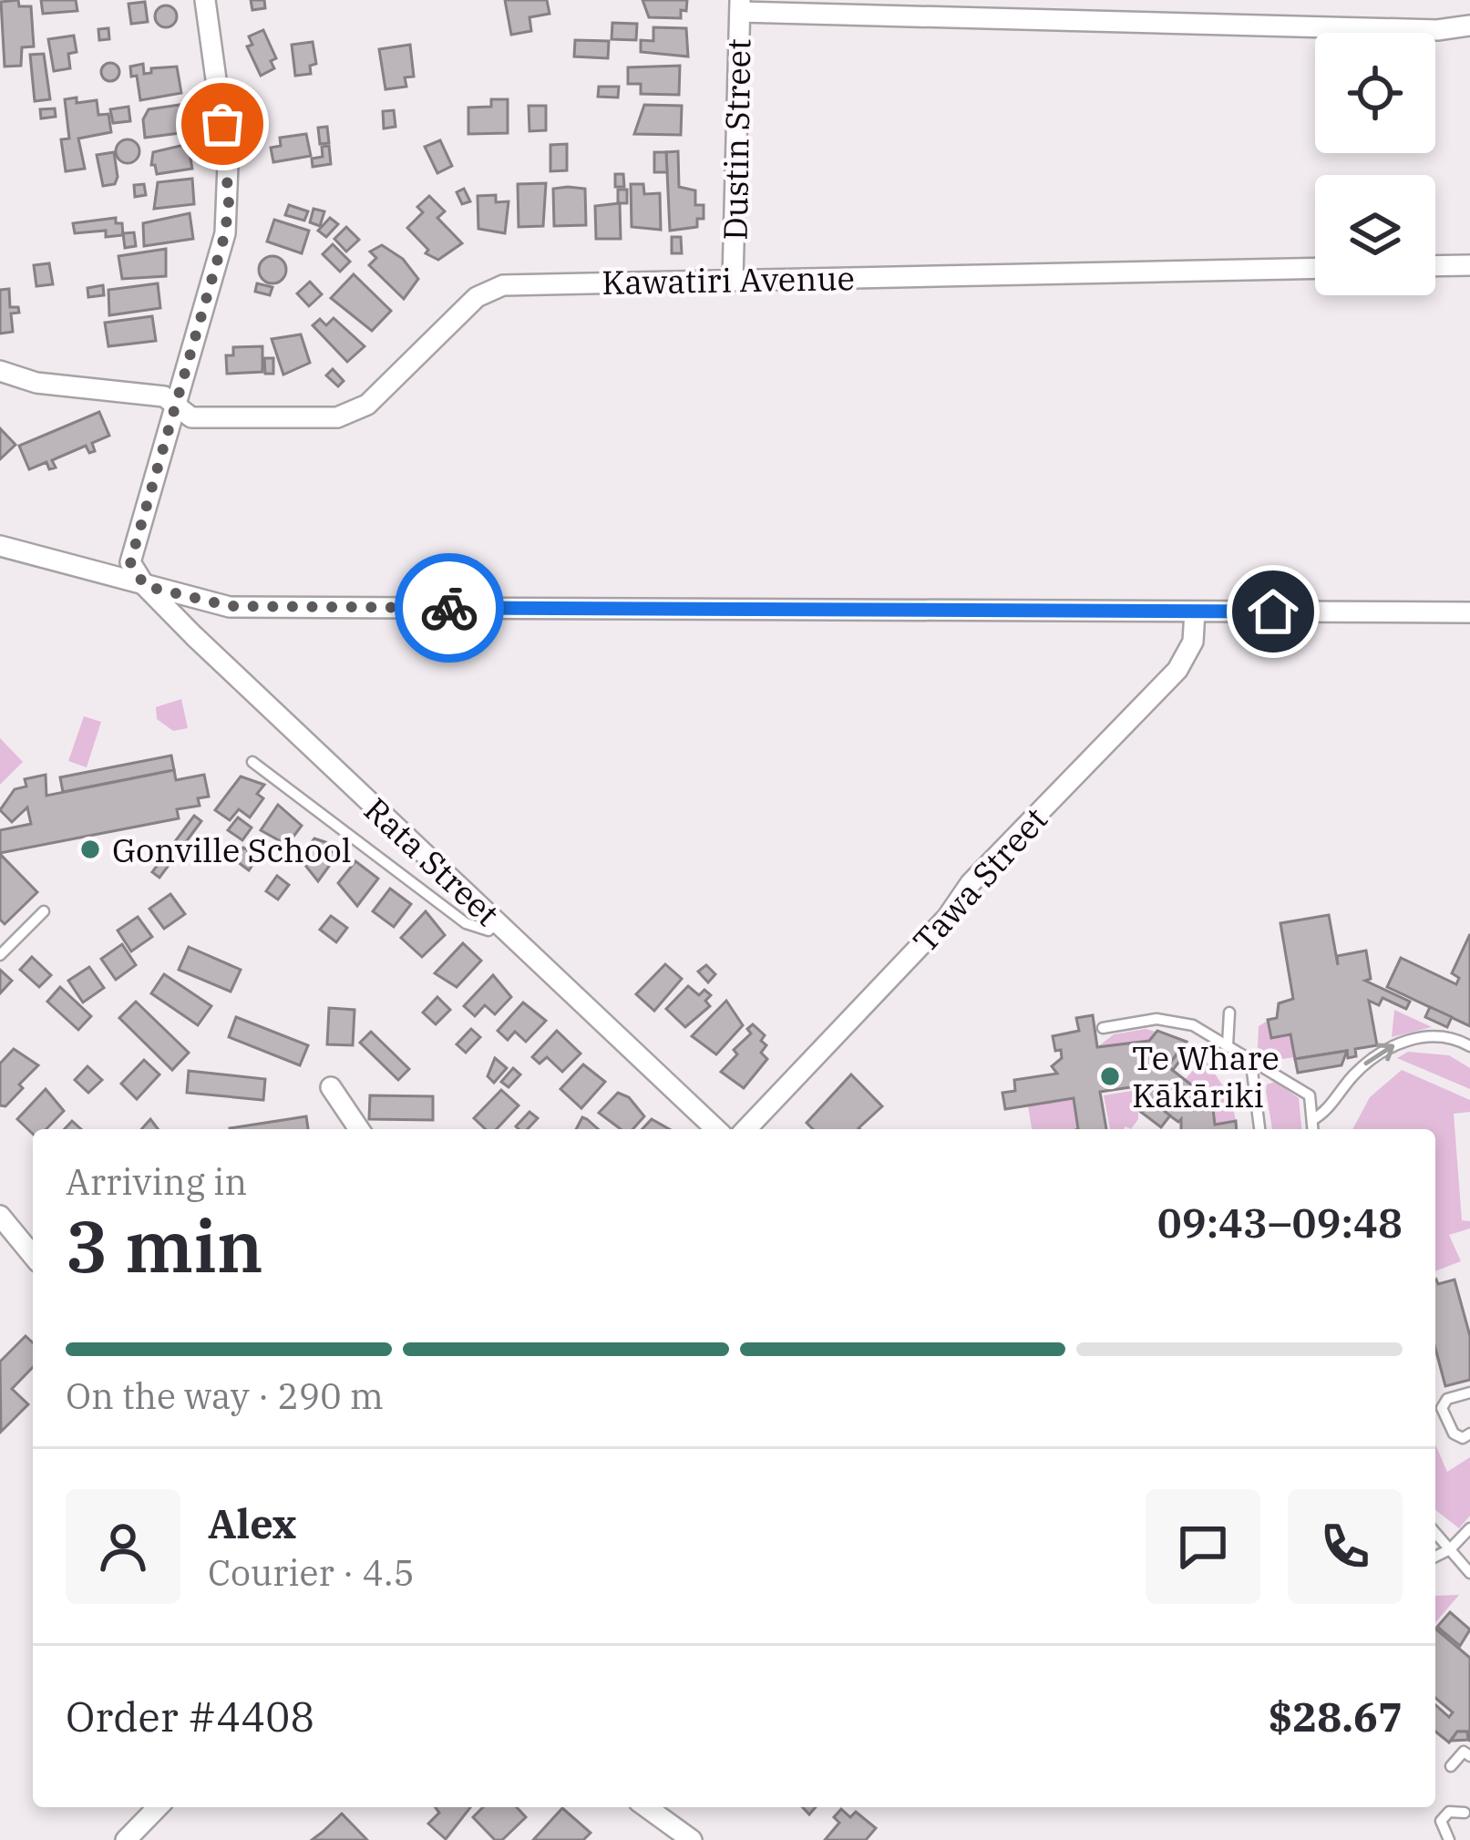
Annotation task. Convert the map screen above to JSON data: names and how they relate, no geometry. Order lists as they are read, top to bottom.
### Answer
{
  "streets": {
    "street": [
      "Dustin Street",
      "Kawatiri Avenue",
      "Rata Street",
      "Tawa Street"
    ]
  },
  "crossings": [
    ["Dustin Street", "Kawatiri Avenue"]
  ],
  "places": ["Gonville School", "Te Whare Kākāriki"],
  "page": {
    "heading": ["3 min", "Arriving in", "09:43–09:48"],
    "panel": [
      "Alex",
      "Courier · 4.5",
      "Order #4408",
      "$28.67"
    ],
    "bar": "On the way · 290 m"
  }
}
